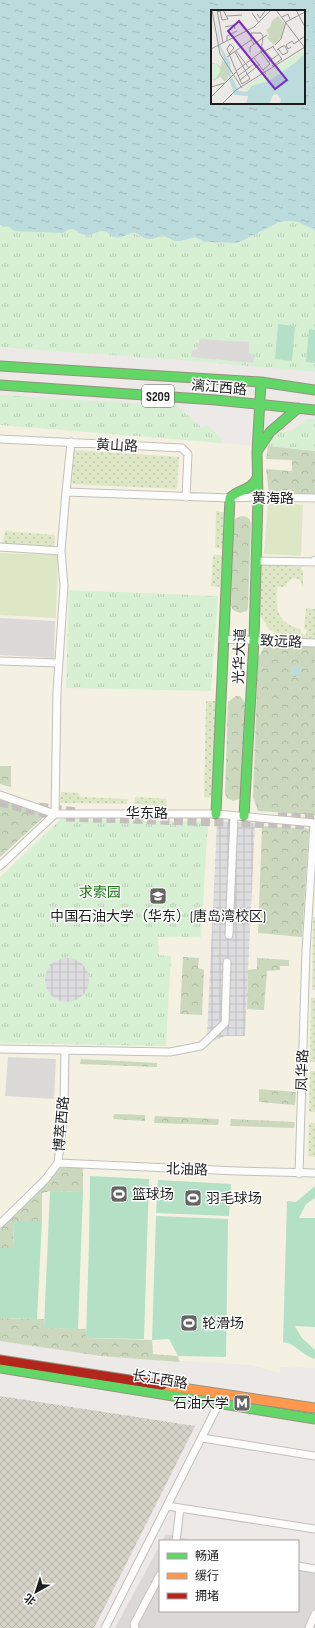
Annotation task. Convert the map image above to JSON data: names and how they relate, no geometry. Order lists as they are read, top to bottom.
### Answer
{
  "streets": {
    "main road": [
      "漓江西路",
      "S209",
      "光华大道",
      "长江西路"
    ],
    "street": [
      "黄山路",
      "黄海路",
      "致远路",
      "华东路",
      "凤华路",
      "博萃西路",
      "北油路"
    ]
  },
  "crossings": [
    ["漓江西路", "光华大道"],
    ["黄山路", "黄海路"],
    ["黄海路", "光华大道"],
    ["致远路", "光华大道"],
    ["光华大道", "华东路"],
    ["华东路", "凤华路"],
    ["凤华路", "北油路"],
    ["博萃西路", "北油路"]
  ],
  "parks": ["求索园"],
  "places": {
    "school or university": ["中国石油大学（华东）(唐岛湾校区)"],
    "sports": ["篮球场", "羽毛球场", "轮滑场"],
    "metro station": ["石油大学"]
  },
  "legend": ["畅通", "缓行", "拥堵"],
  "north": "bottom left"
}
